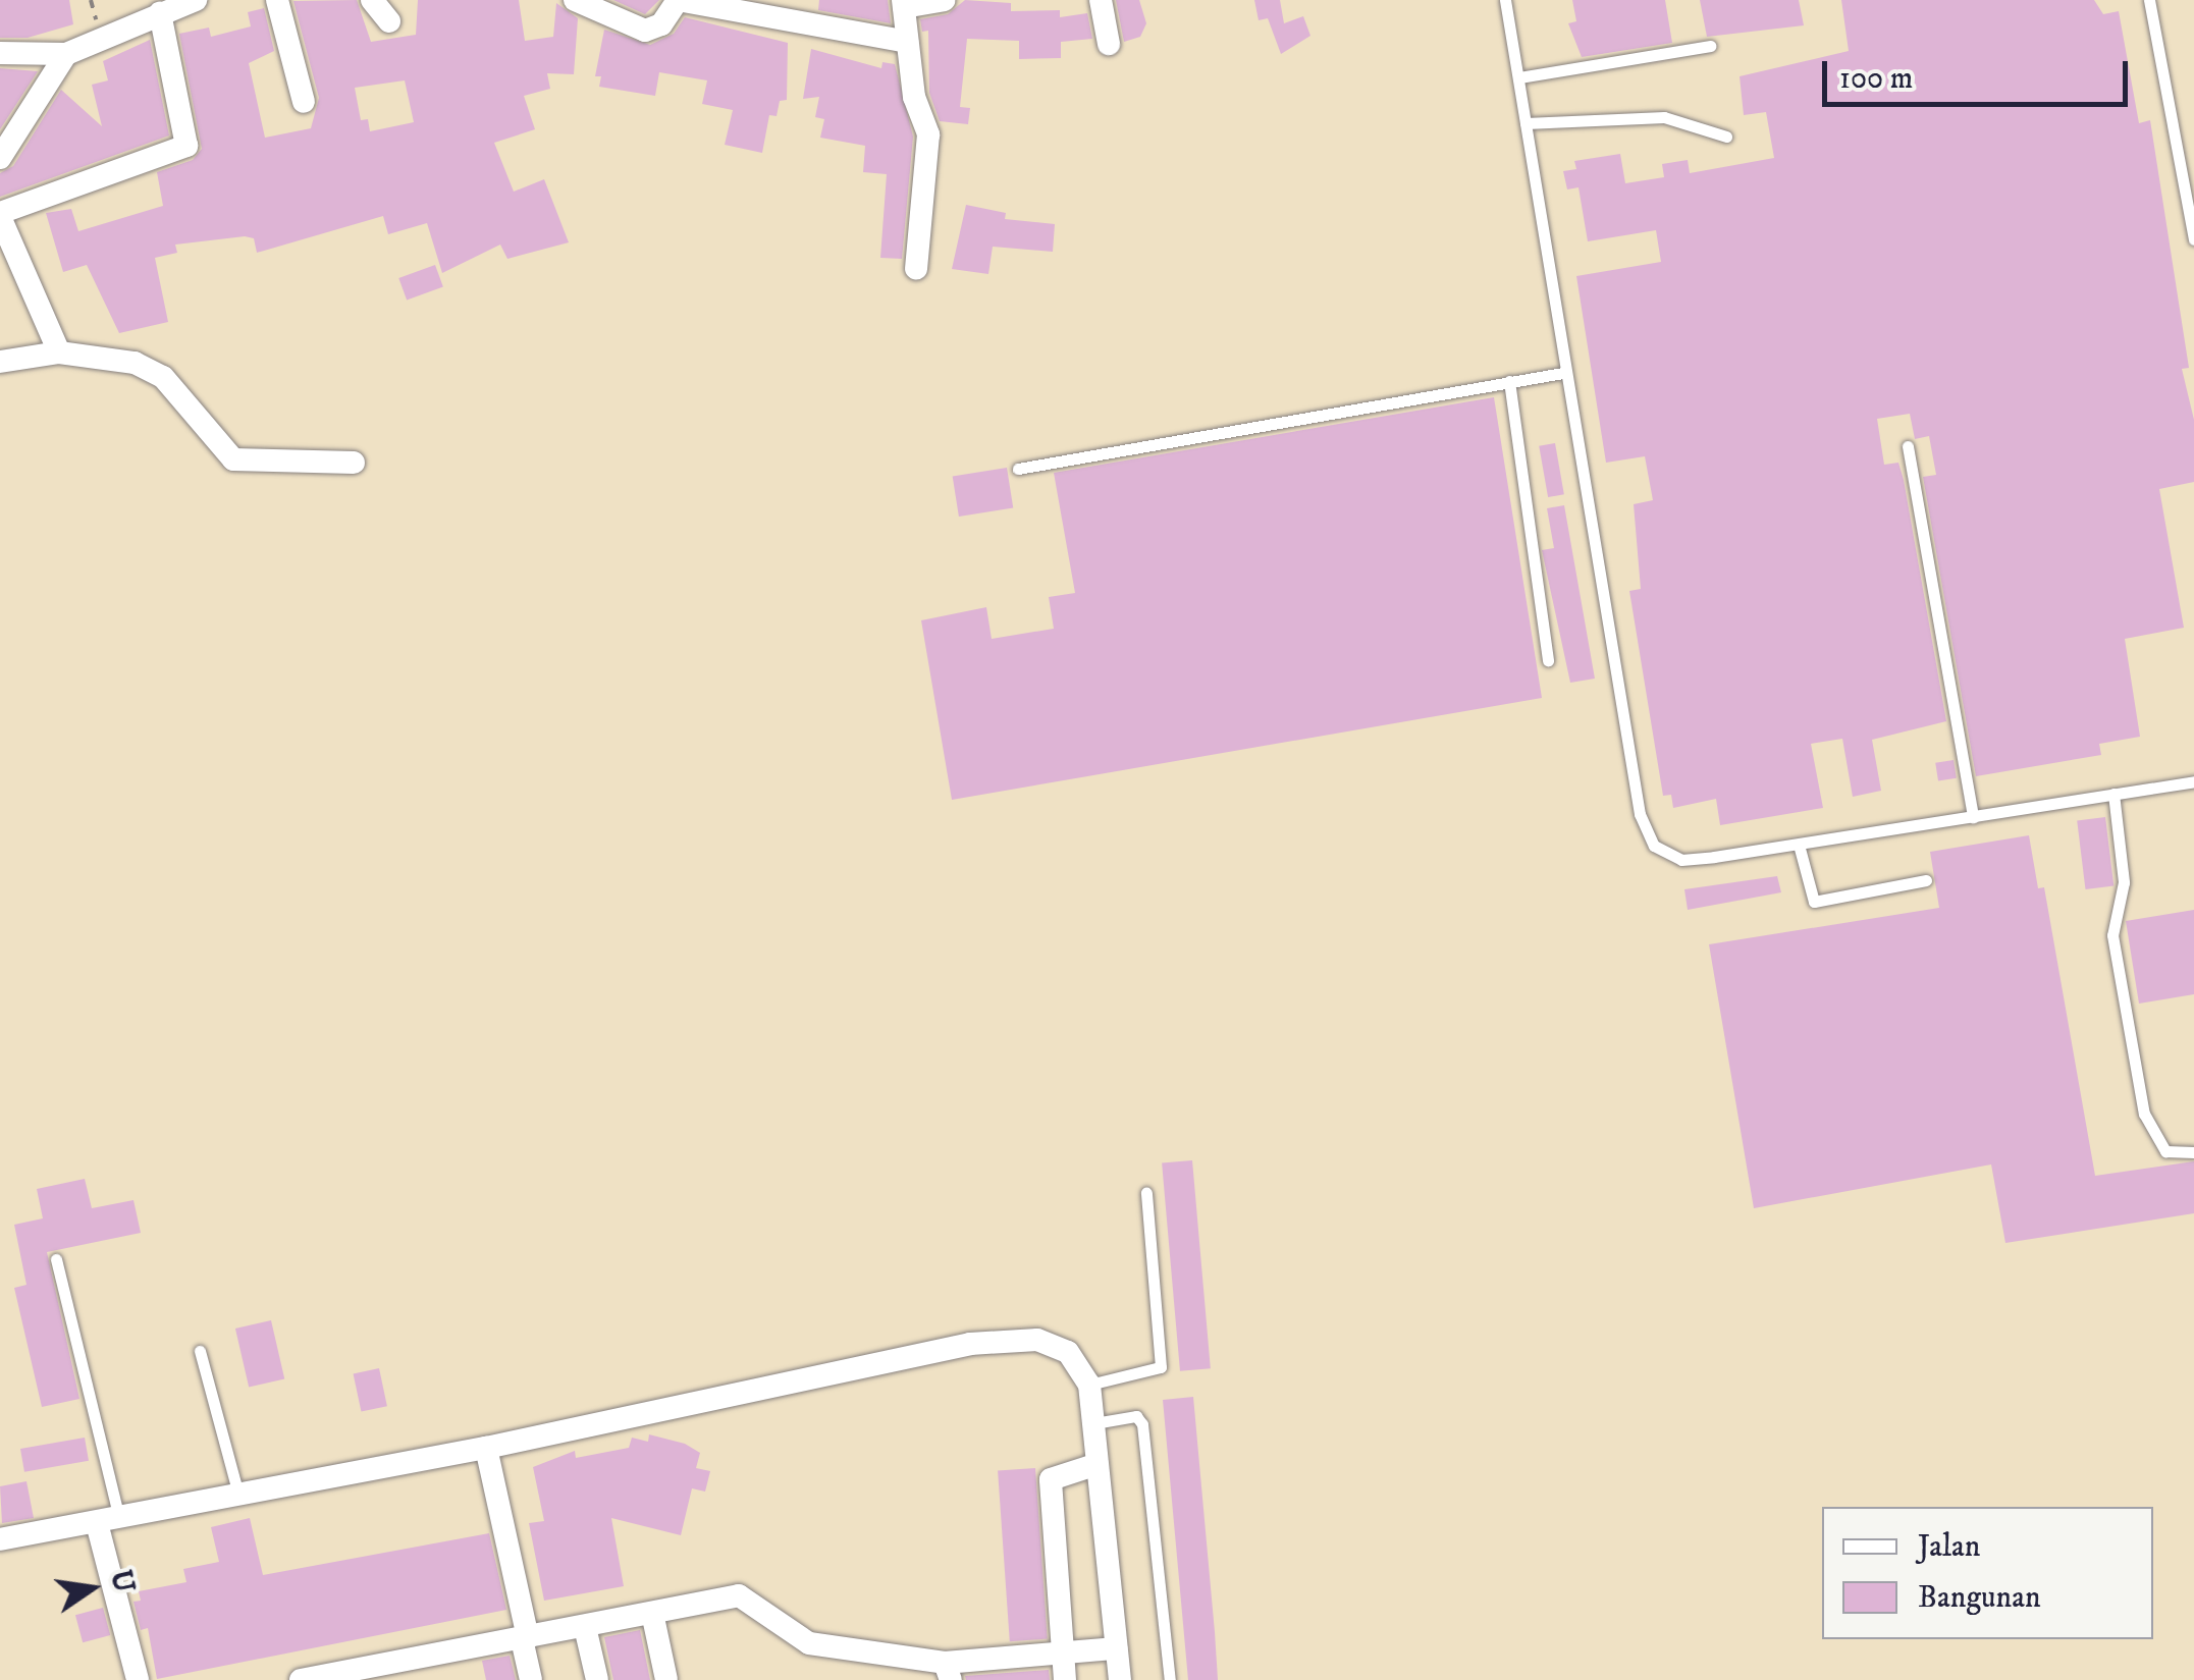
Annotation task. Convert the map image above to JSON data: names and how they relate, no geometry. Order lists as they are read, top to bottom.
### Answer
{
  "legend": ["Jalan", "Bangunan"],
  "scale_bar": "100 m",
  "north": "right"
}
